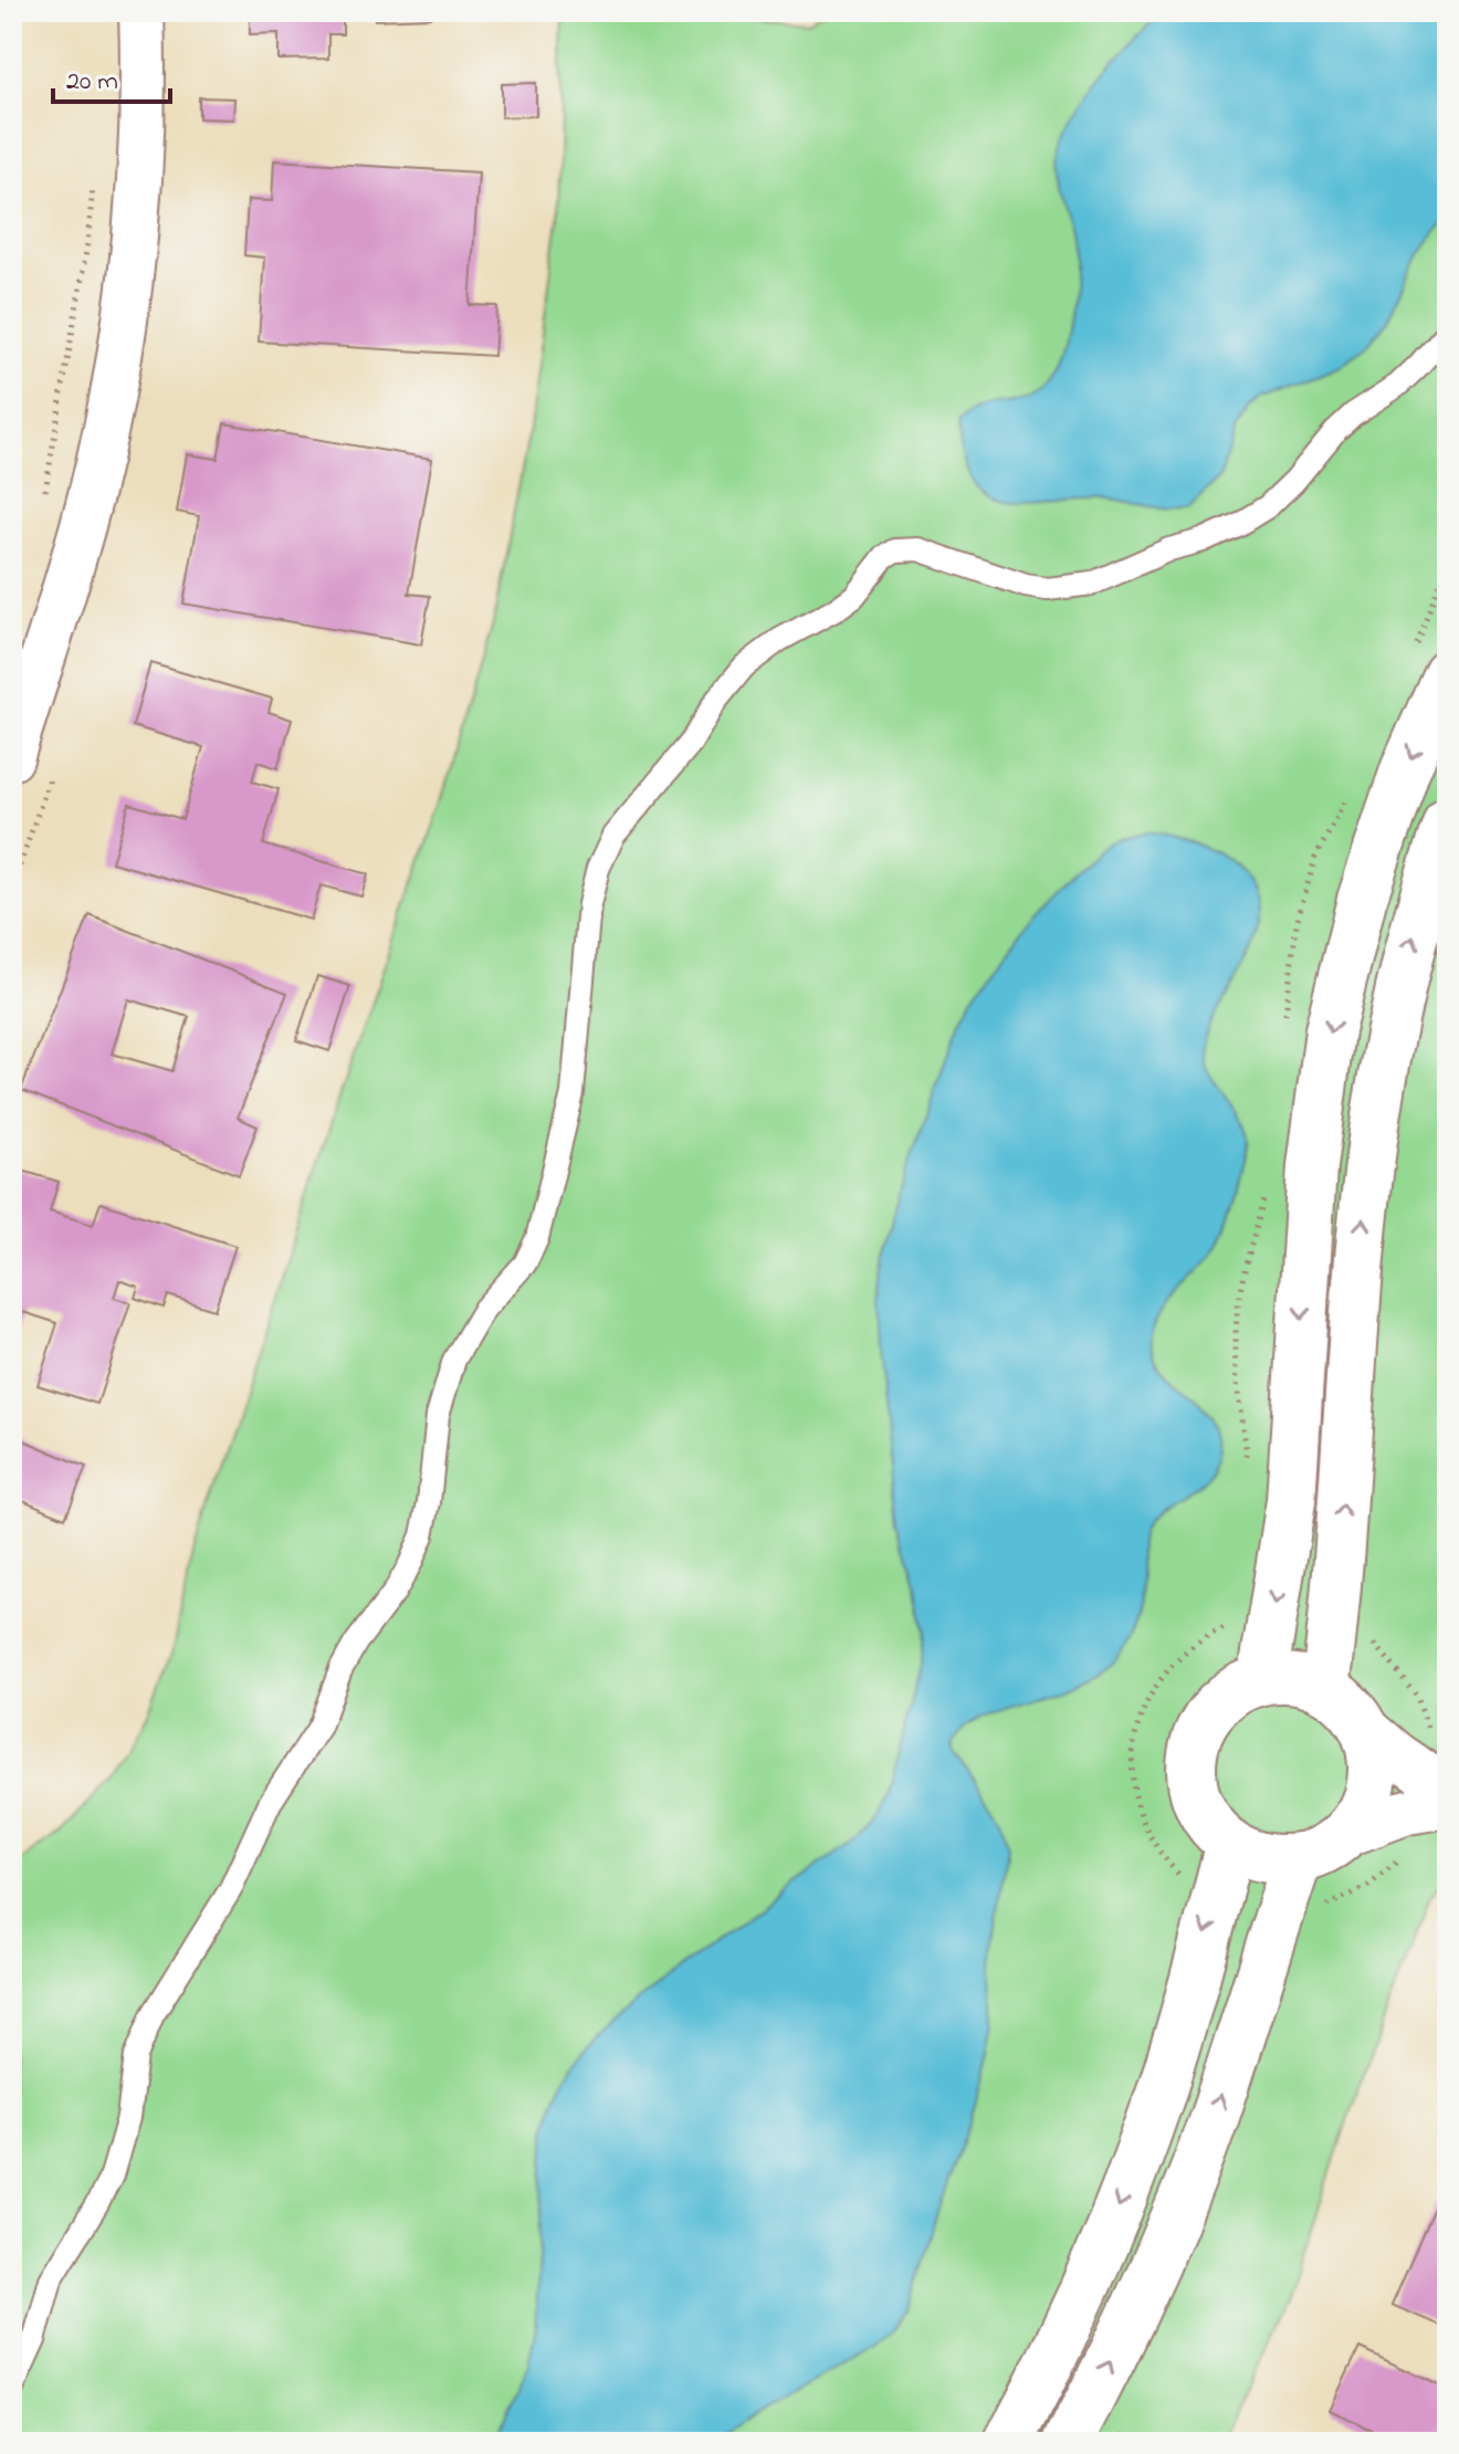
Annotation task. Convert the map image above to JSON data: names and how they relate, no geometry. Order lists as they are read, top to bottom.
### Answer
{
  "scale_bar": "20 m"
}
